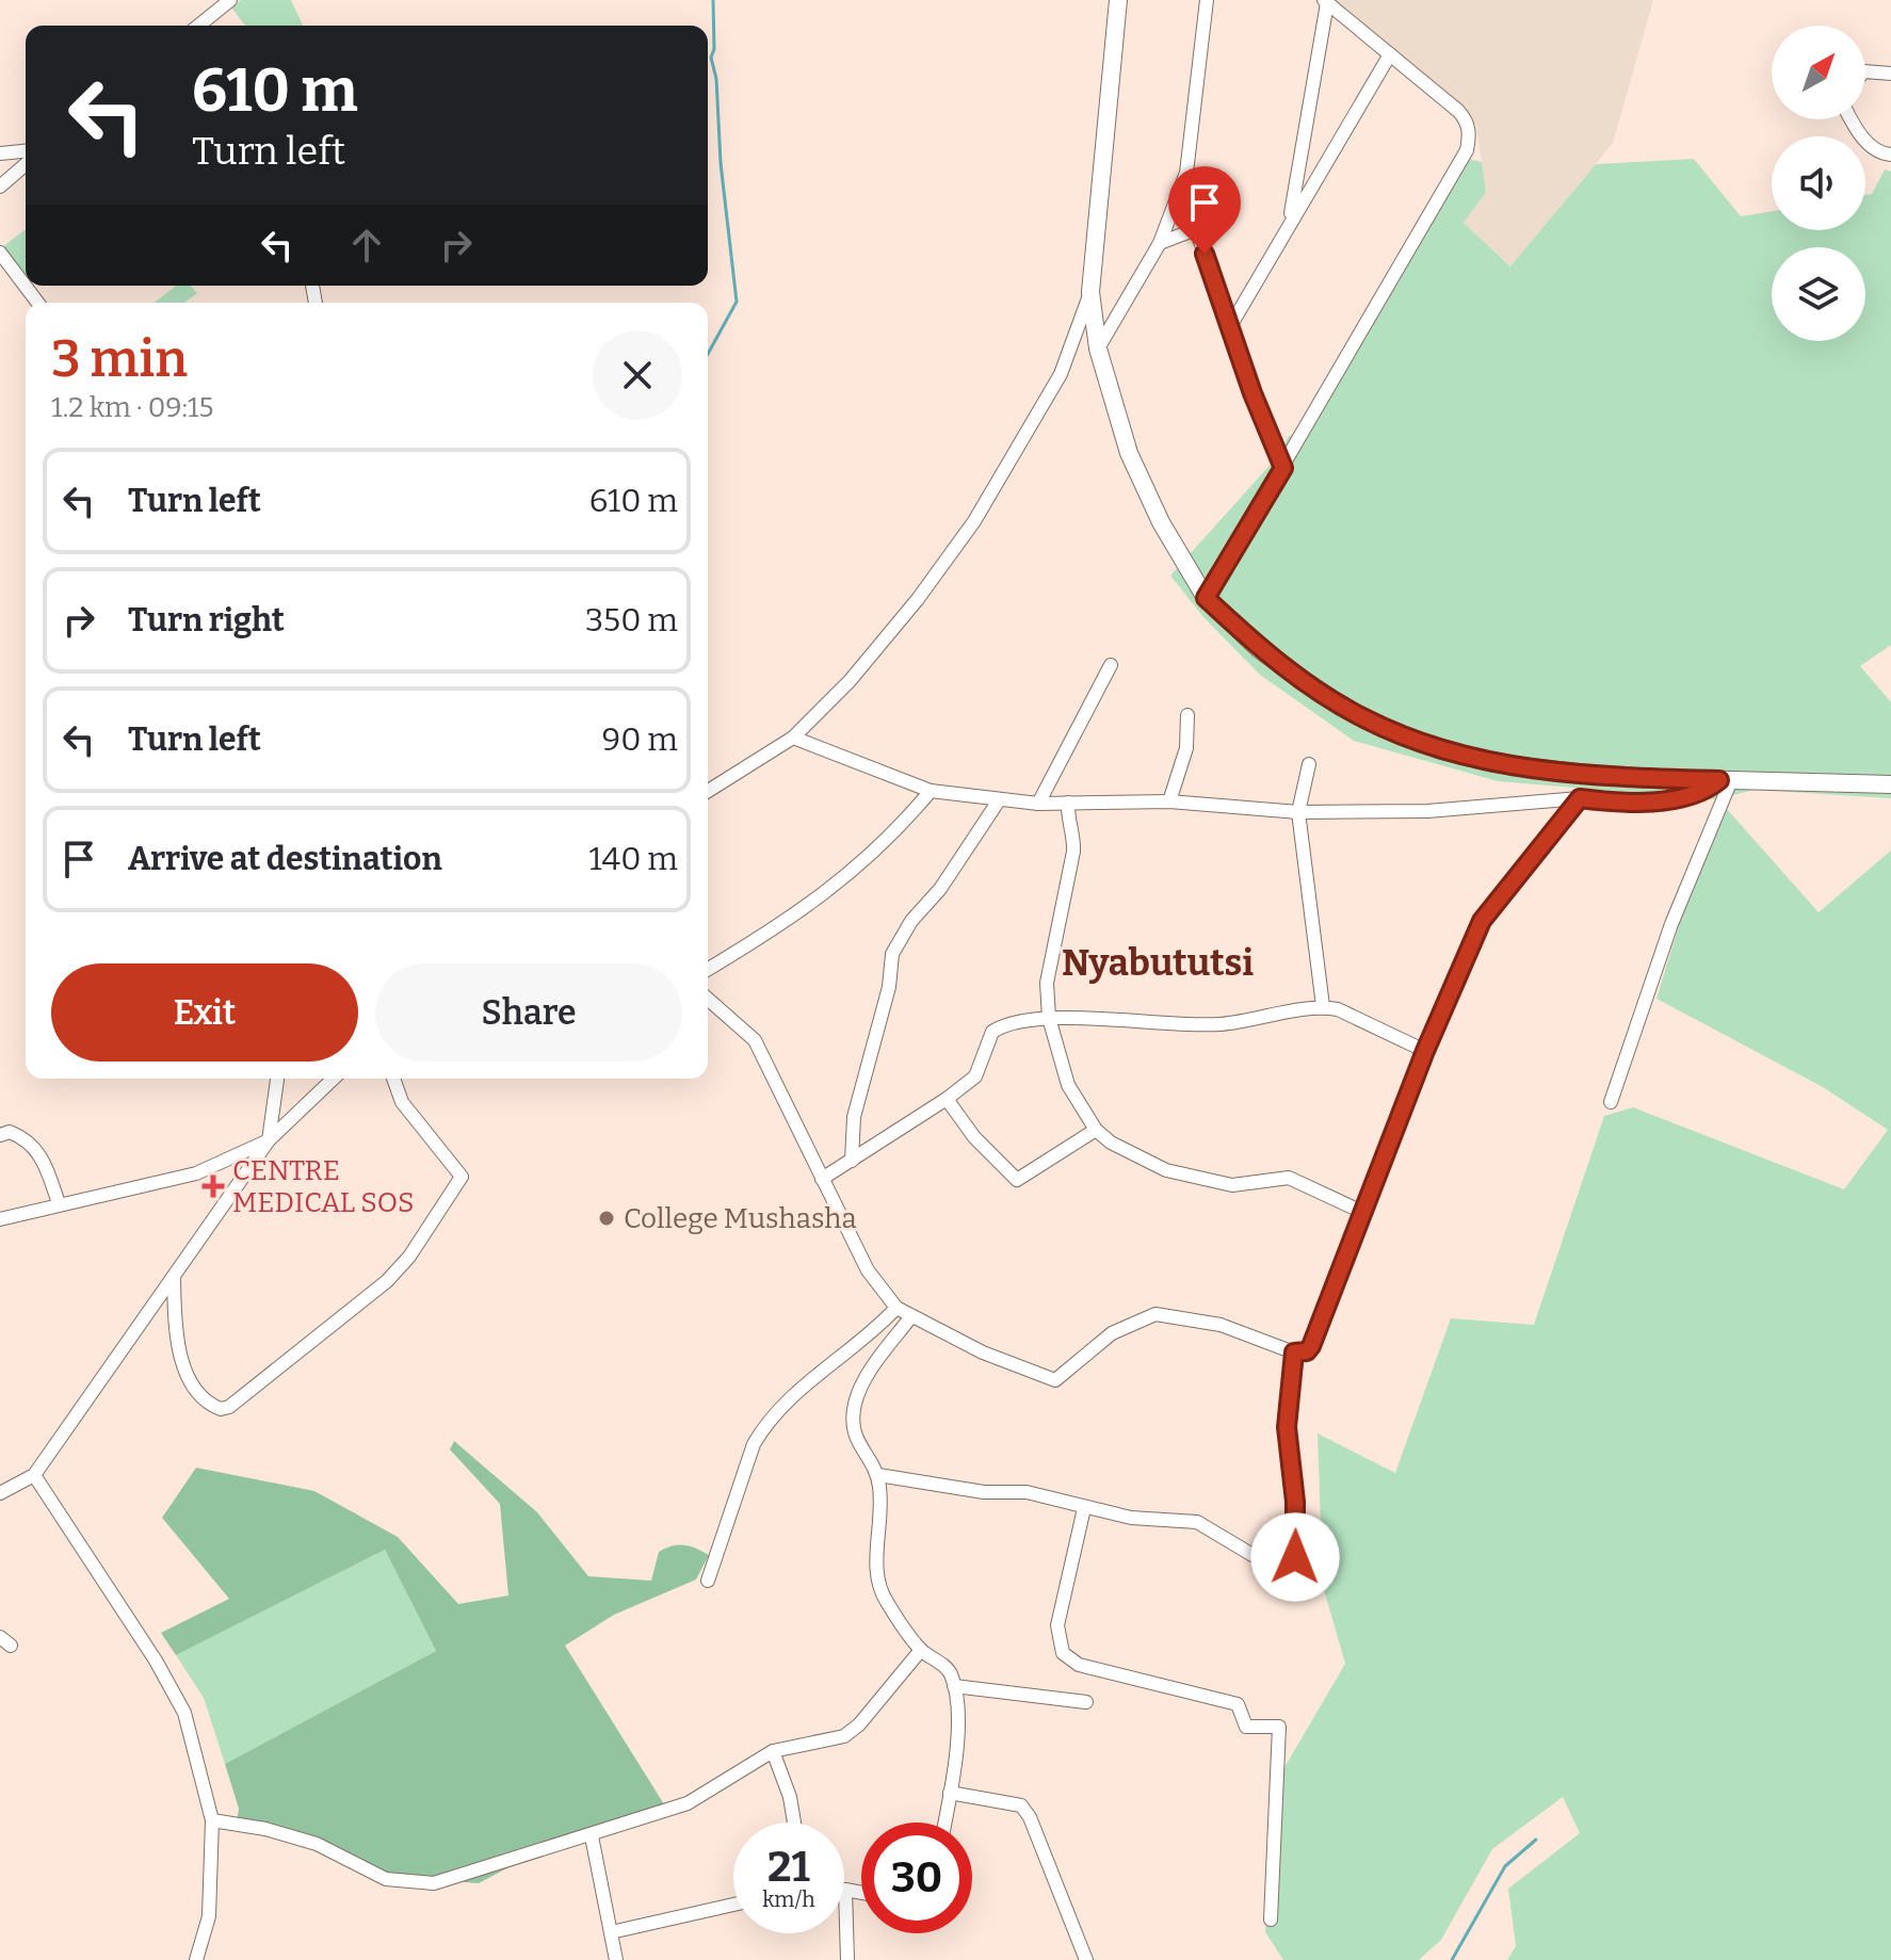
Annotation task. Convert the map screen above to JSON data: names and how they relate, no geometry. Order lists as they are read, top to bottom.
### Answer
{
  "districts": ["Nyabututsi"],
  "places": {
    "health": ["CENTRE MEDICAL SOS"],
    "other": ["College Mushasha"]
  },
  "north": "top right",
  "page": {
    "turn": ["610 m", "Turn left"],
    "heading": ["3 min", "1.2 km · 09:15"],
    "list": [
      {
        "name": "Turn left",
        "value": "610 m"
      },
      {
        "name": "Turn right",
        "value": "350 m"
      },
      {
        "name": "Turn left",
        "value": "90 m"
      },
      {
        "name": "Arrive at destination",
        "value": "140 m"
      }
    ],
    "buttons": ["Exit", "Share"],
    "speed": "21 km/h",
    "limit": "30"
  }
}
